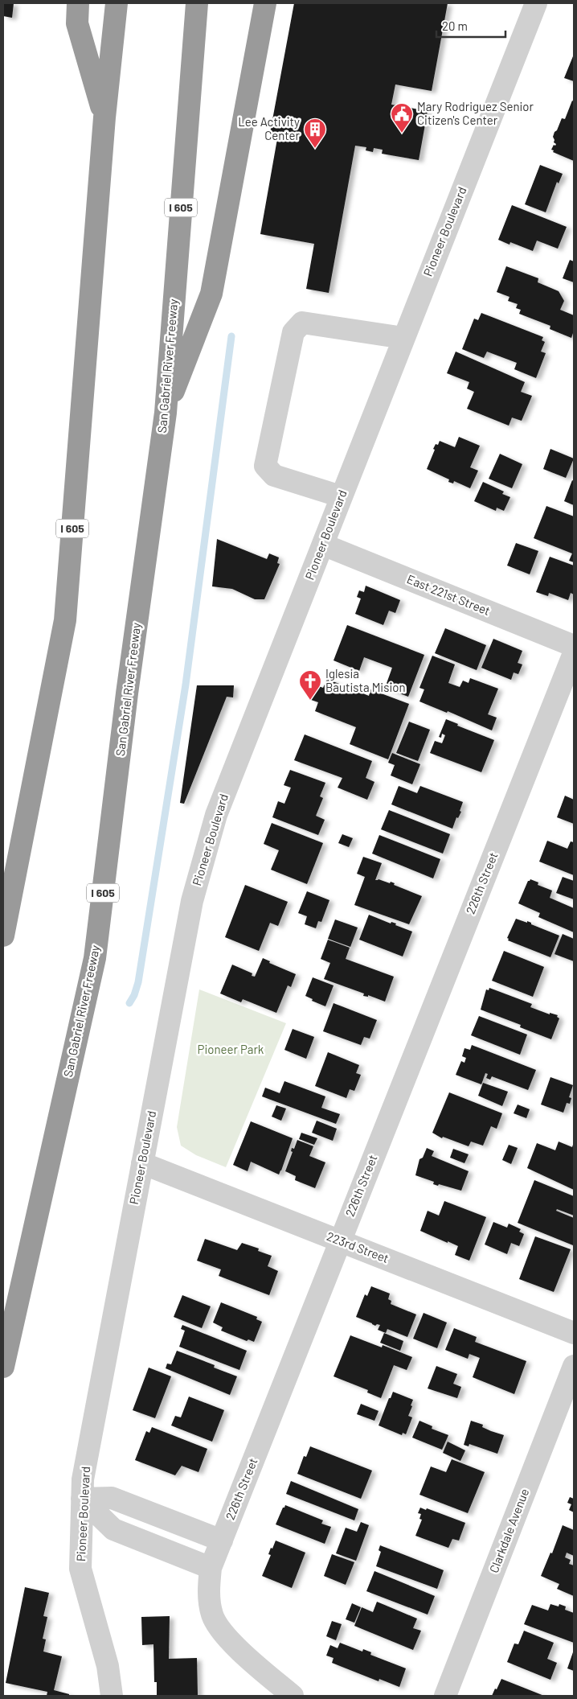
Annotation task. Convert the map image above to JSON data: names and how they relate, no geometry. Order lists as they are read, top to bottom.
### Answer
{
  "streets": {
    "highway": ["I 605", "San Gabriel River Freeway"],
    "street": [
      "Pioneer Boulevard",
      "East 221st Street",
      "226th Street",
      "223rd Street",
      "Clarkdale Avenue"
    ]
  },
  "crossings": [
    ["Pioneer Boulevard", "East 221st Street"],
    ["Pioneer Boulevard", "223rd Street"],
    ["226th Street", "223rd Street"]
  ],
  "parks": ["Pioneer Park"],
  "places": {
    "public building": ["Mary Rodriguez Senior Citizen's Center"],
    "building": ["Lee Activity Center"],
    "church": ["Iglesia Bautista Mision"]
  },
  "scale_bar": "20 m"
}
